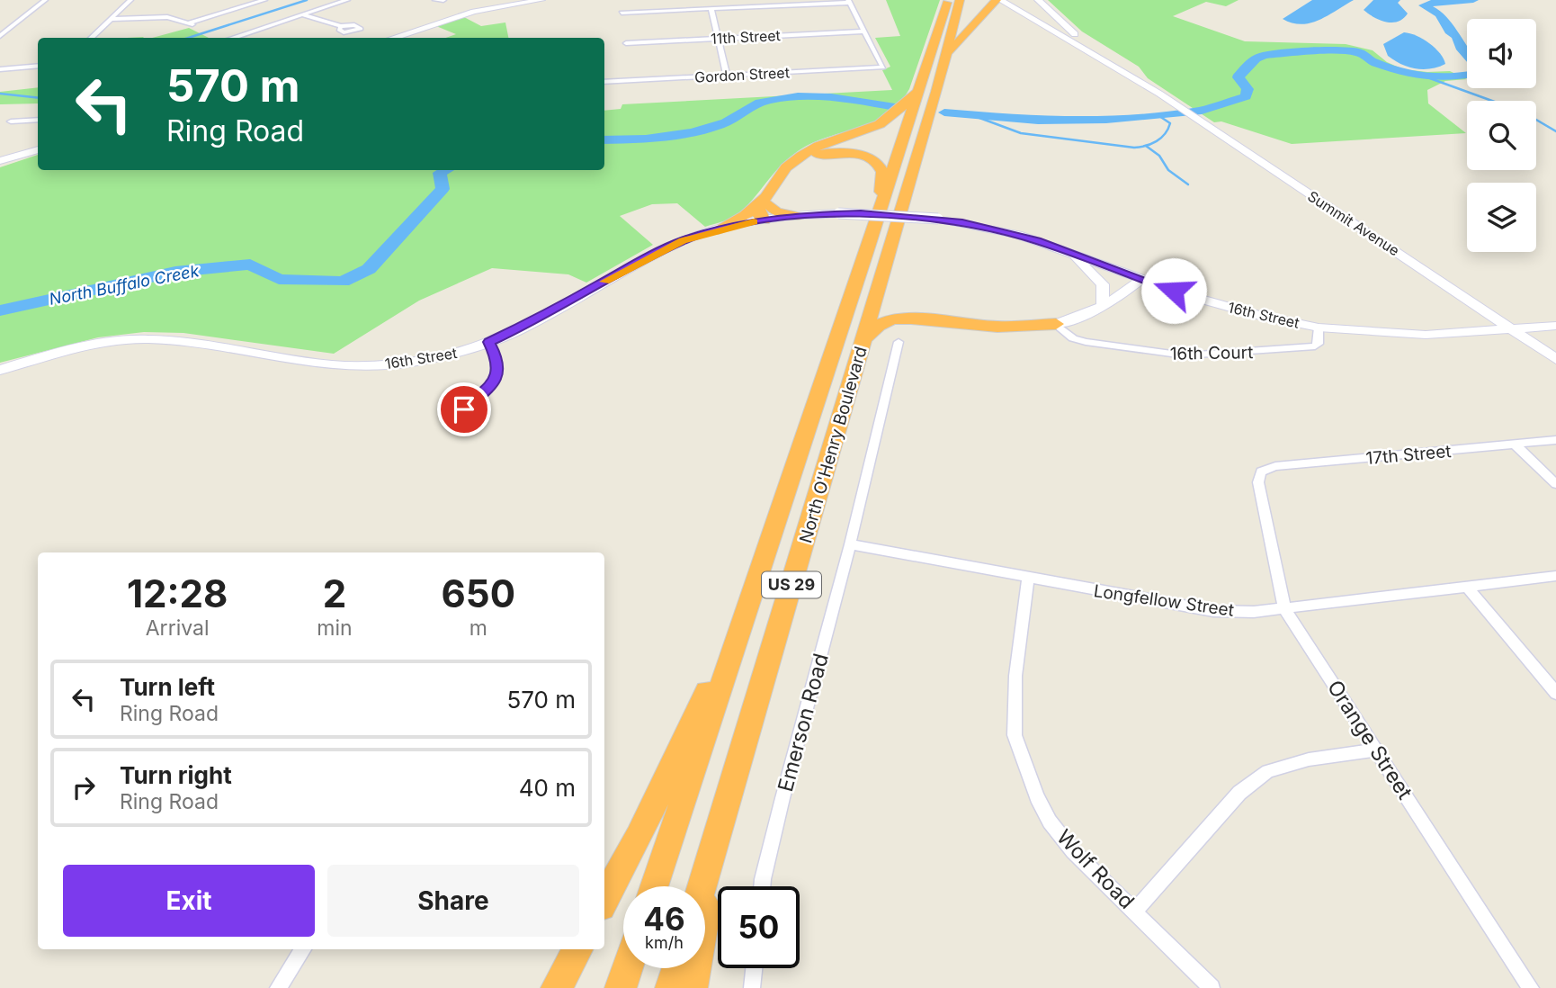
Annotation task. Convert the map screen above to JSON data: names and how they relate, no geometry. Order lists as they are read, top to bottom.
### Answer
{
  "streets": {
    "highway": ["North O'Henry Boulevard", "US 29"],
    "main road": ["Summit Avenue", "16th Street"],
    "street": [
      "11th Street",
      "Gordon Street",
      "16th Court",
      "17th Street",
      "Longfellow Street",
      "Emerson Road",
      "Orange Street",
      "Wolf Road"
    ]
  },
  "crossings": [
    ["11th Street", "Gordon Street"],
    ["Summit Avenue", "16th Street"],
    ["16th Street", "16th Court"],
    ["North O'Henry Boulevard", "Longfellow Street"],
    ["North O'Henry Boulevard", "Emerson Road"],
    ["17th Street", "Orange Street"],
    ["Longfellow Street", "Emerson Road"],
    ["Longfellow Street", "Orange Street"],
    ["Longfellow Street", "Wolf Road"]
  ],
  "water": ["North Buffalo Creek"],
  "page": {
    "turn": ["570 m", "Ring Road"],
    "eta": [
      "12:28",
      "Arrival",
      "2",
      "min",
      "650",
      "m"
    ],
    "list": [
      {
        "name": "Turn left",
        "note": "Ring Road",
        "value": "570 m"
      },
      {
        "name": "Turn right",
        "note": "Ring Road",
        "value": "40 m"
      }
    ],
    "buttons": ["Exit", "Share"],
    "speed": "46 km/h",
    "limit": "50"
  }
}
